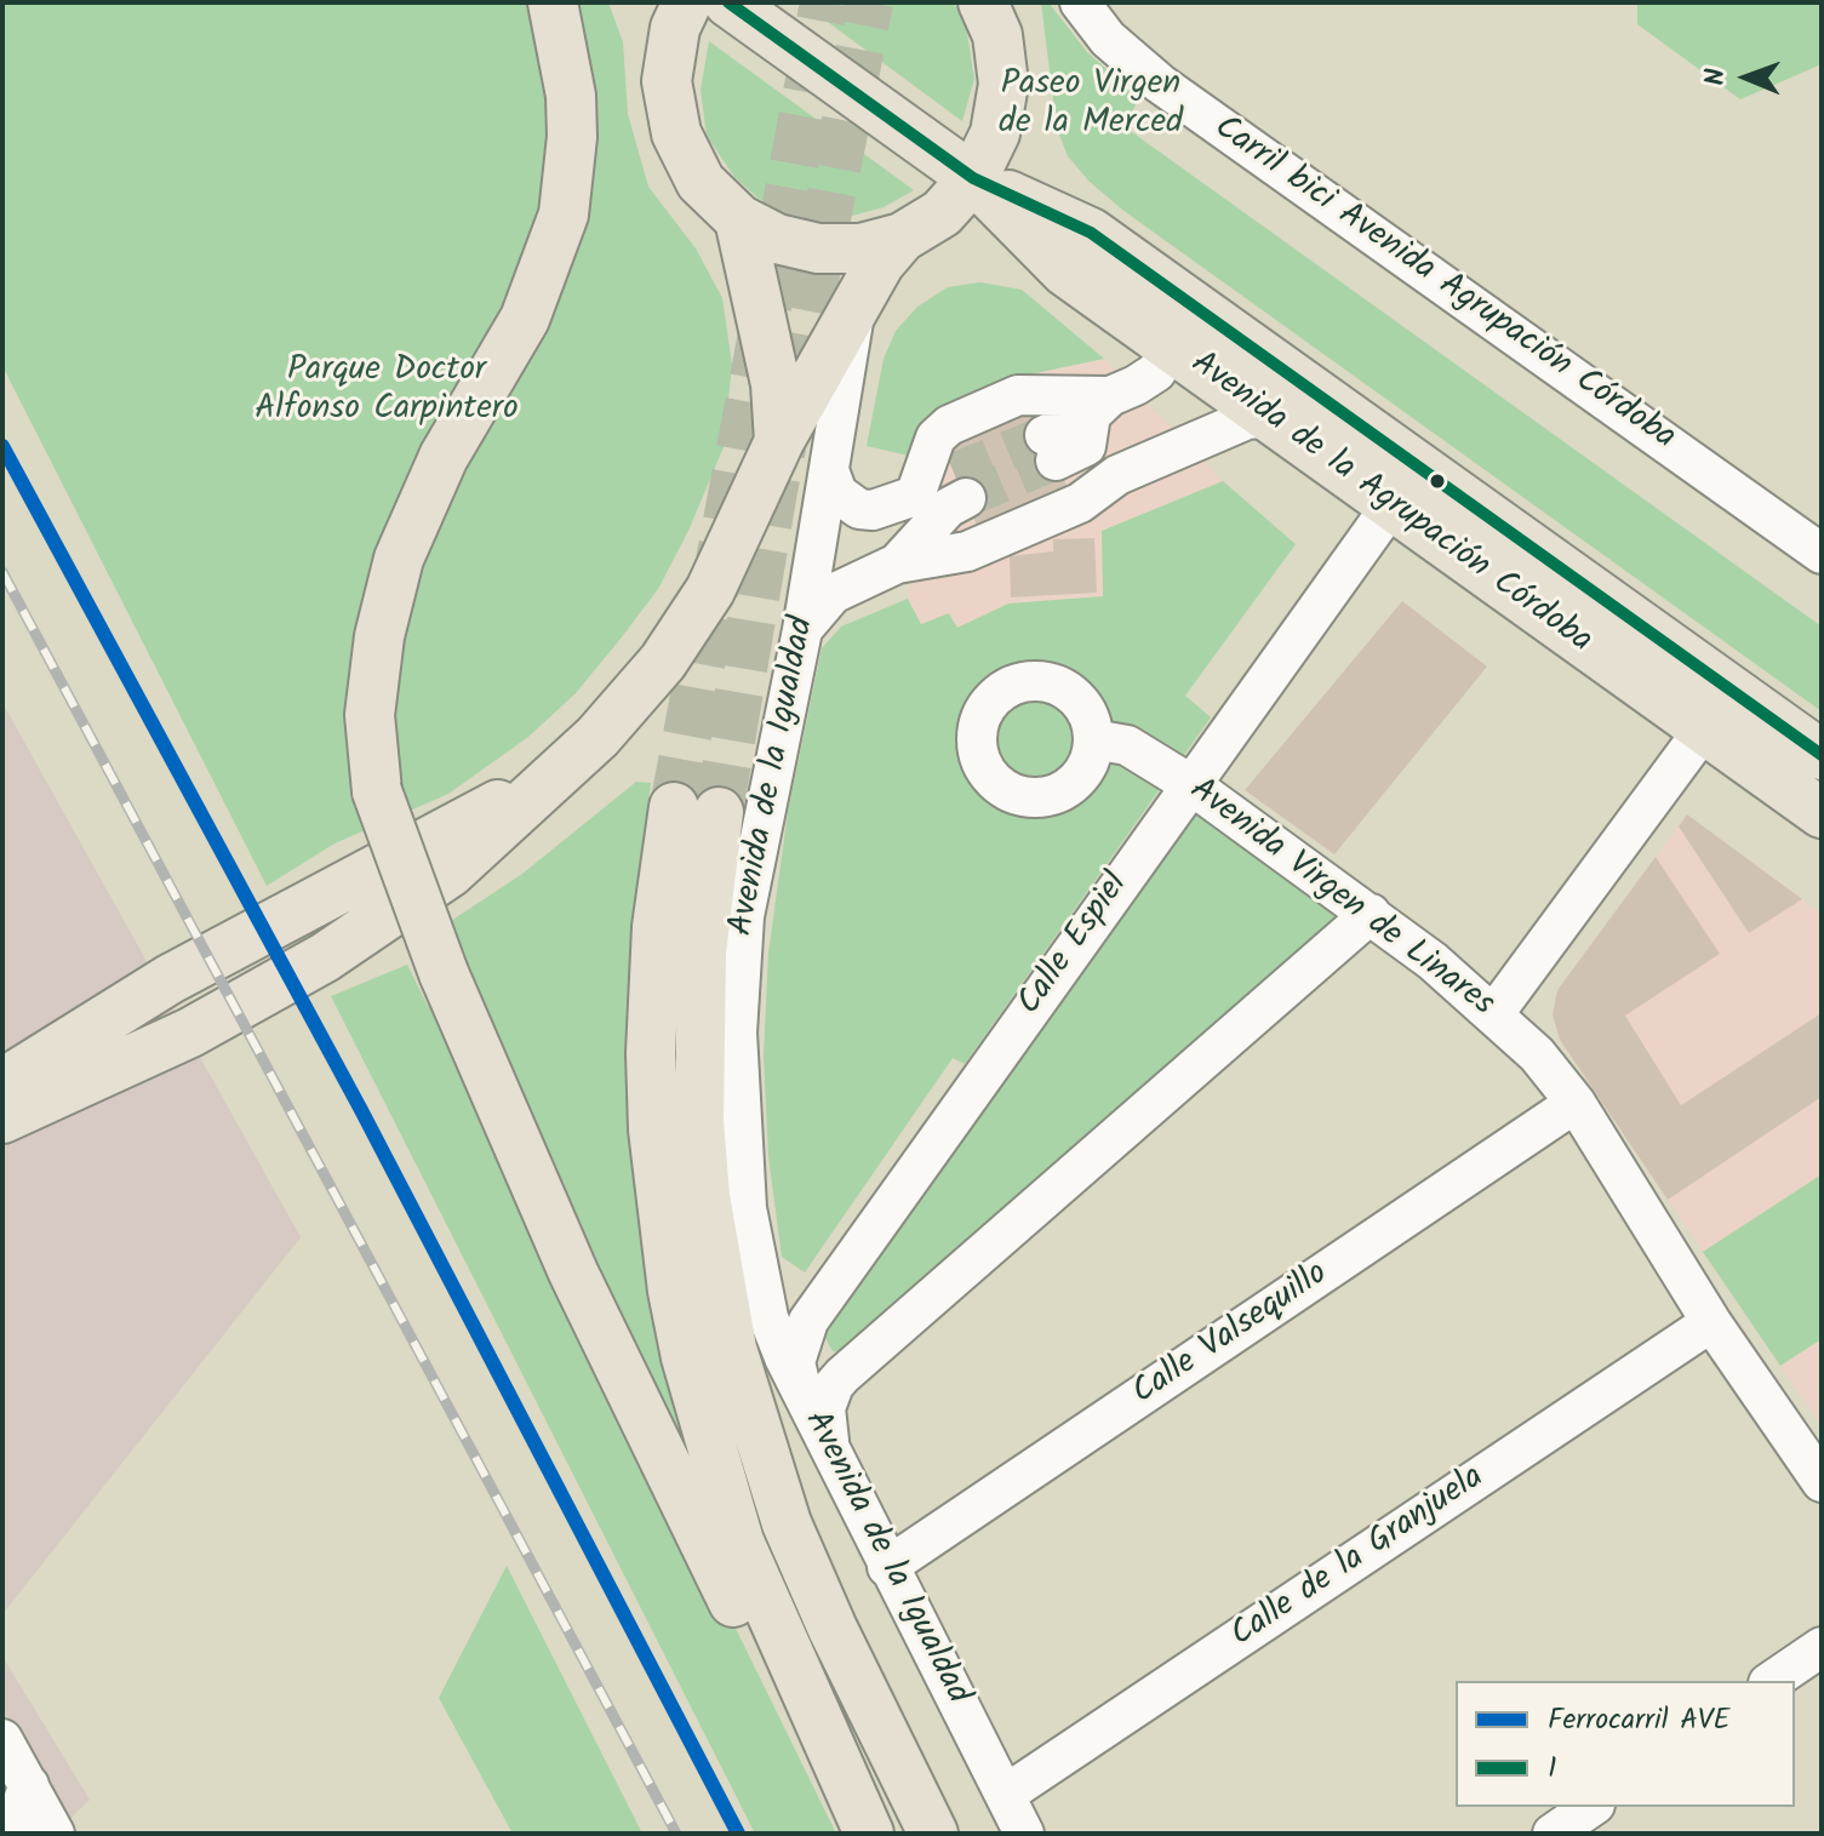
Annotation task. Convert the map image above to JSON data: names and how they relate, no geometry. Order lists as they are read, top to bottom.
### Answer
{
  "streets": {
    "main road": ["Avenida de la Agrupación Córdoba", "Avenida de la Igualdad"],
    "street": [
      "Carril bici Avenida Agrupación Córdoba",
      "Avenida Virgen de Linares",
      "Calle Espiel",
      "Calle Valsequillo",
      "Calle de la Granjuela"
    ]
  },
  "crossings": [
    ["Avenida de la Agrupación Córdoba", "Calle Espiel"],
    ["Avenida de la Igualdad", "Calle Espiel"],
    ["Avenida de la Igualdad", "Calle Valsequillo"],
    ["Avenida de la Igualdad", "Calle de la Granjuela"],
    ["Avenida Virgen de Linares", "Calle Espiel"],
    ["Avenida Virgen de Linares", "Calle Valsequillo"],
    ["Avenida Virgen de Linares", "Calle de la Granjuela"]
  ],
  "parks": ["Paseo Virgen de la Merced", "Parque Doctor Alfonso Carpintero"],
  "lines": ["transit line 1", "rail line AVE"],
  "legend": ["Ferrocarril AVE", "1"],
  "north": "left"
}
